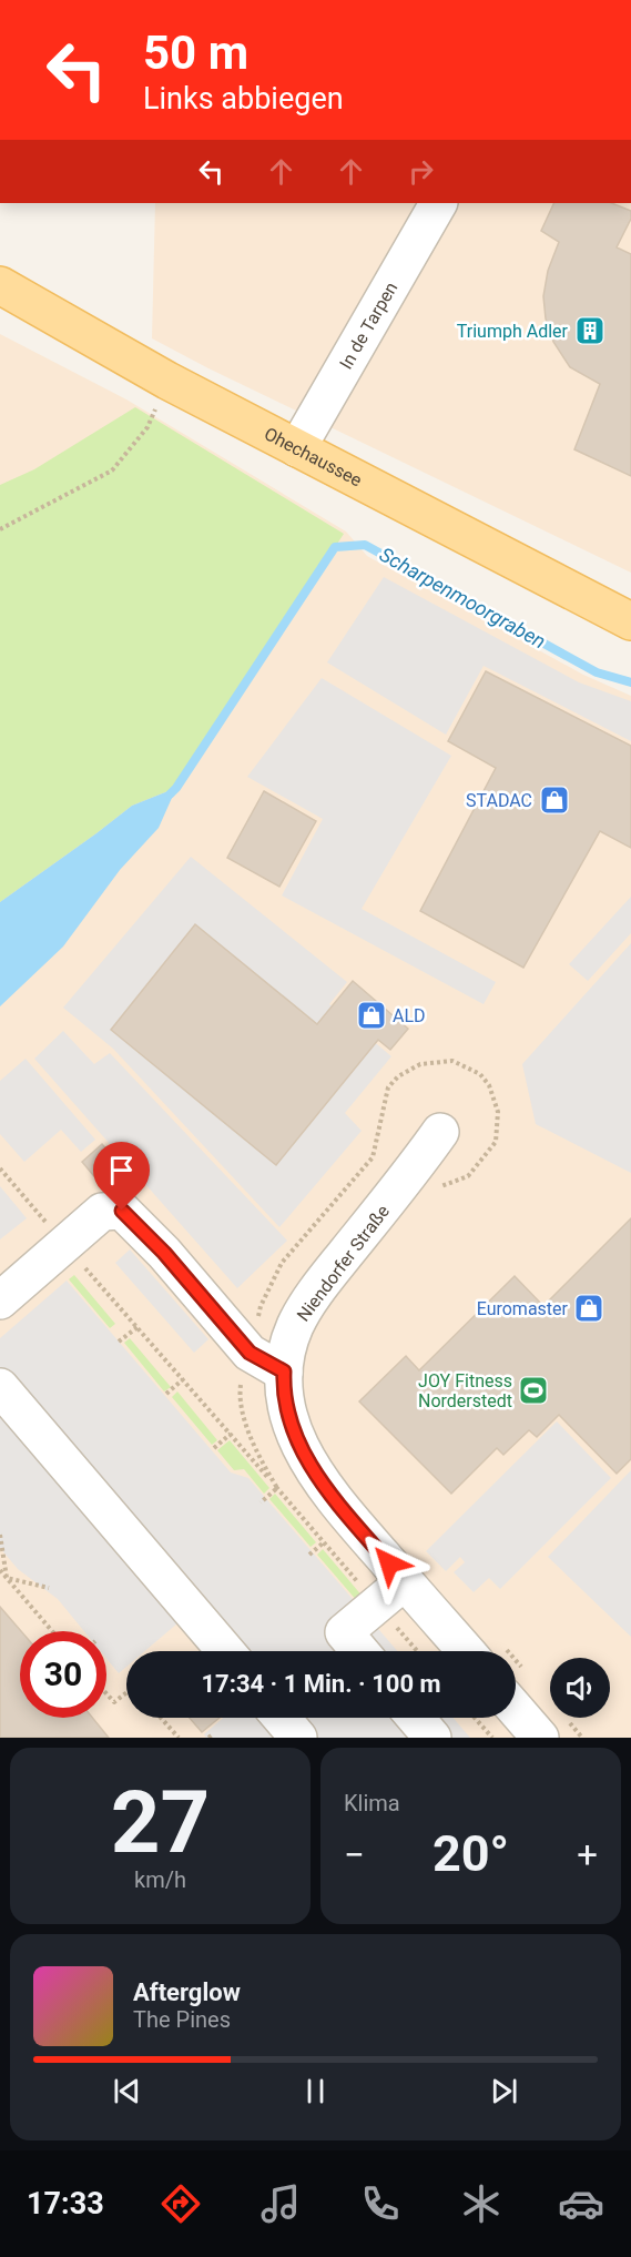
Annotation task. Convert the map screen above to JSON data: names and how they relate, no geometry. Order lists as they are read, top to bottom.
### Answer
{
  "streets": {
    "main road": ["Ohechaussee"],
    "street": ["In de Tarpen", "Niendorfer Straße"]
  },
  "crossings": [
    ["In de Tarpen", "Ohechaussee"]
  ],
  "water": ["Scharpenmoorgraben"],
  "places": {
    "building": ["Triumph Adler"],
    "shop": ["STADAC", "ALD", "Euromaster"],
    "sports": ["JOY Fitness Norderstedt"]
  },
  "page": {
    "turn": ["50 m", "Links abbiegen"],
    "limit": "30",
    "trip": "17:34 · 1 Min. · 100 m",
    "tile": [
      ["27", "km/h"],
      "Klima"
    ],
    "heat": ["−", "20°", "+"],
    "song": ["Afterglow", "The Pines"],
    "tabs": "17:33"
  }
}
